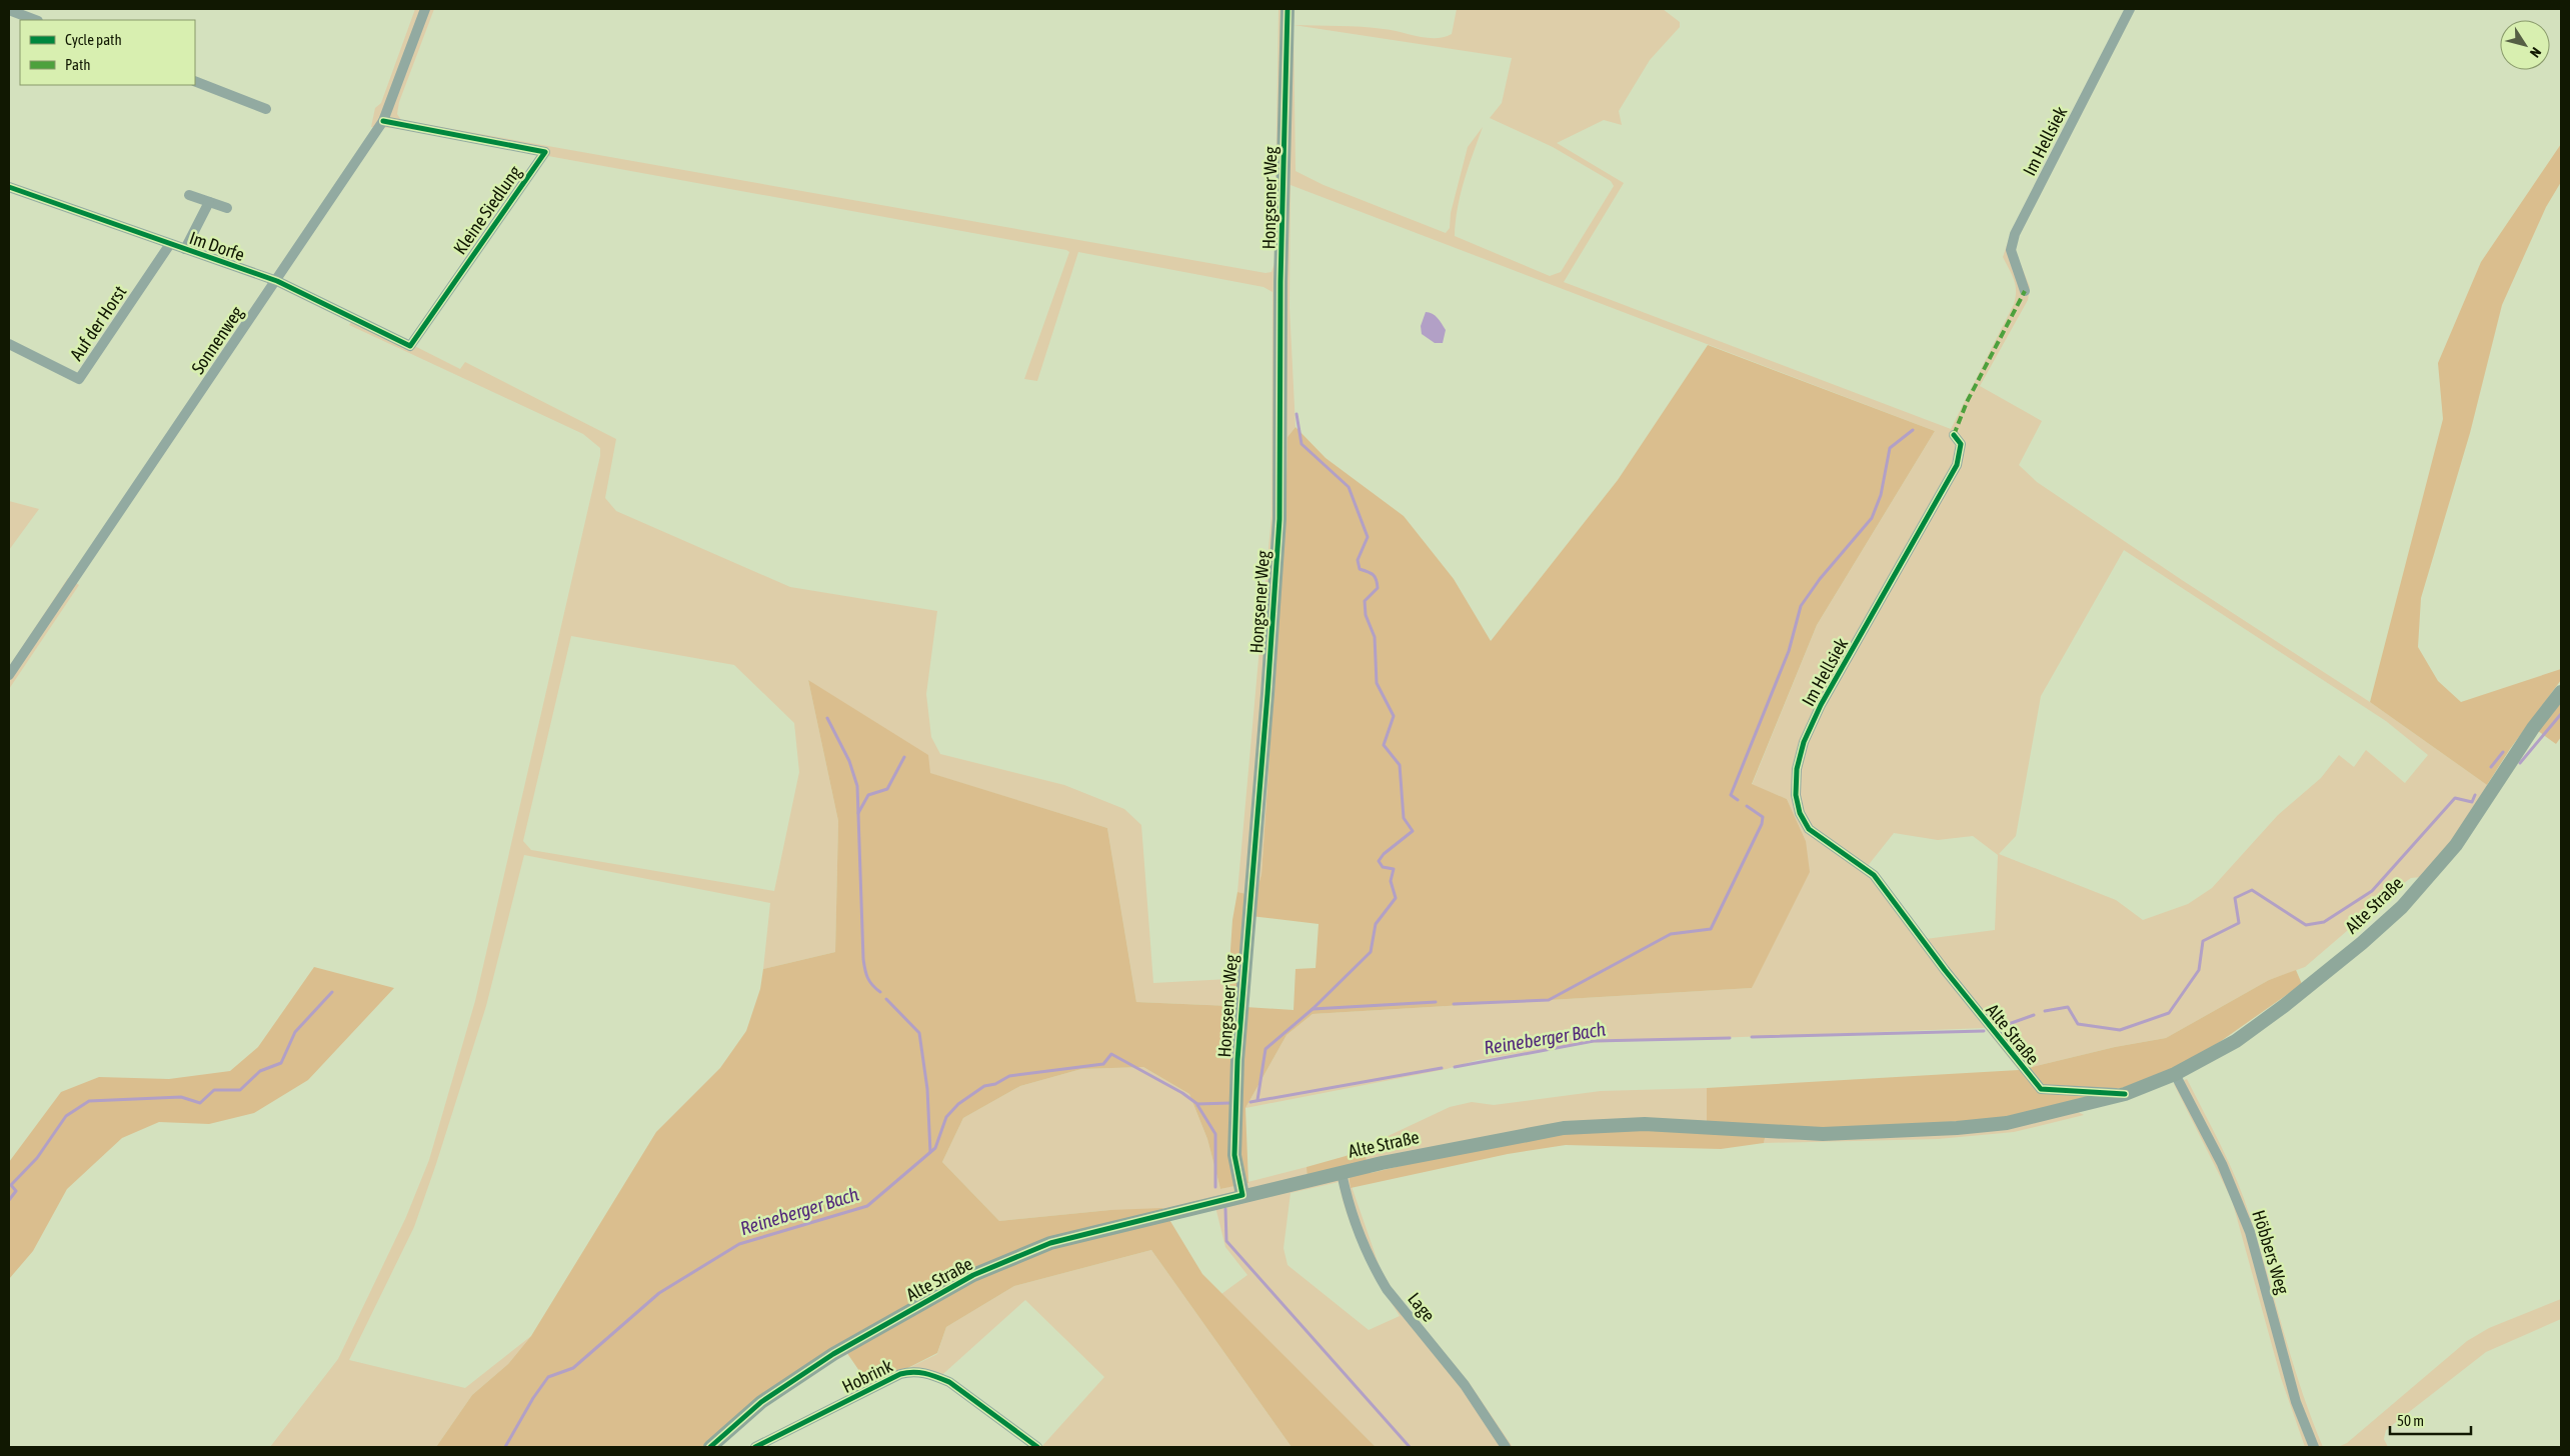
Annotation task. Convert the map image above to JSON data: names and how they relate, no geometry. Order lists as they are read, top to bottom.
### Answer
{
  "streets": {
    "main road": ["Hongsener Weg", "Alte Straße"],
    "street": [
      "Im Hellsiek",
      "Kleine Siedlung",
      "Im Dorfe",
      "Auf der Horst",
      "Sonnenweg",
      "Höbbers Weg",
      "Lage",
      "Hobrink"
    ]
  },
  "crossings": [
    ["Im Hellsiek", "Alte Straße"],
    ["Hongsener Weg", "Alte Straße"],
    ["Kleine Siedlung", "Im Dorfe"],
    ["Kleine Siedlung", "Sonnenweg"],
    ["Im Dorfe", "Auf der Horst"],
    ["Im Dorfe", "Sonnenweg"],
    ["Alte Straße", "Höbbers Weg"],
    ["Alte Straße", "Lage"]
  ],
  "water": ["Reineberger Bach"],
  "legend": ["Cycle path", "Path"],
  "scale_bar": "50 m",
  "north": "bottom right"
}
